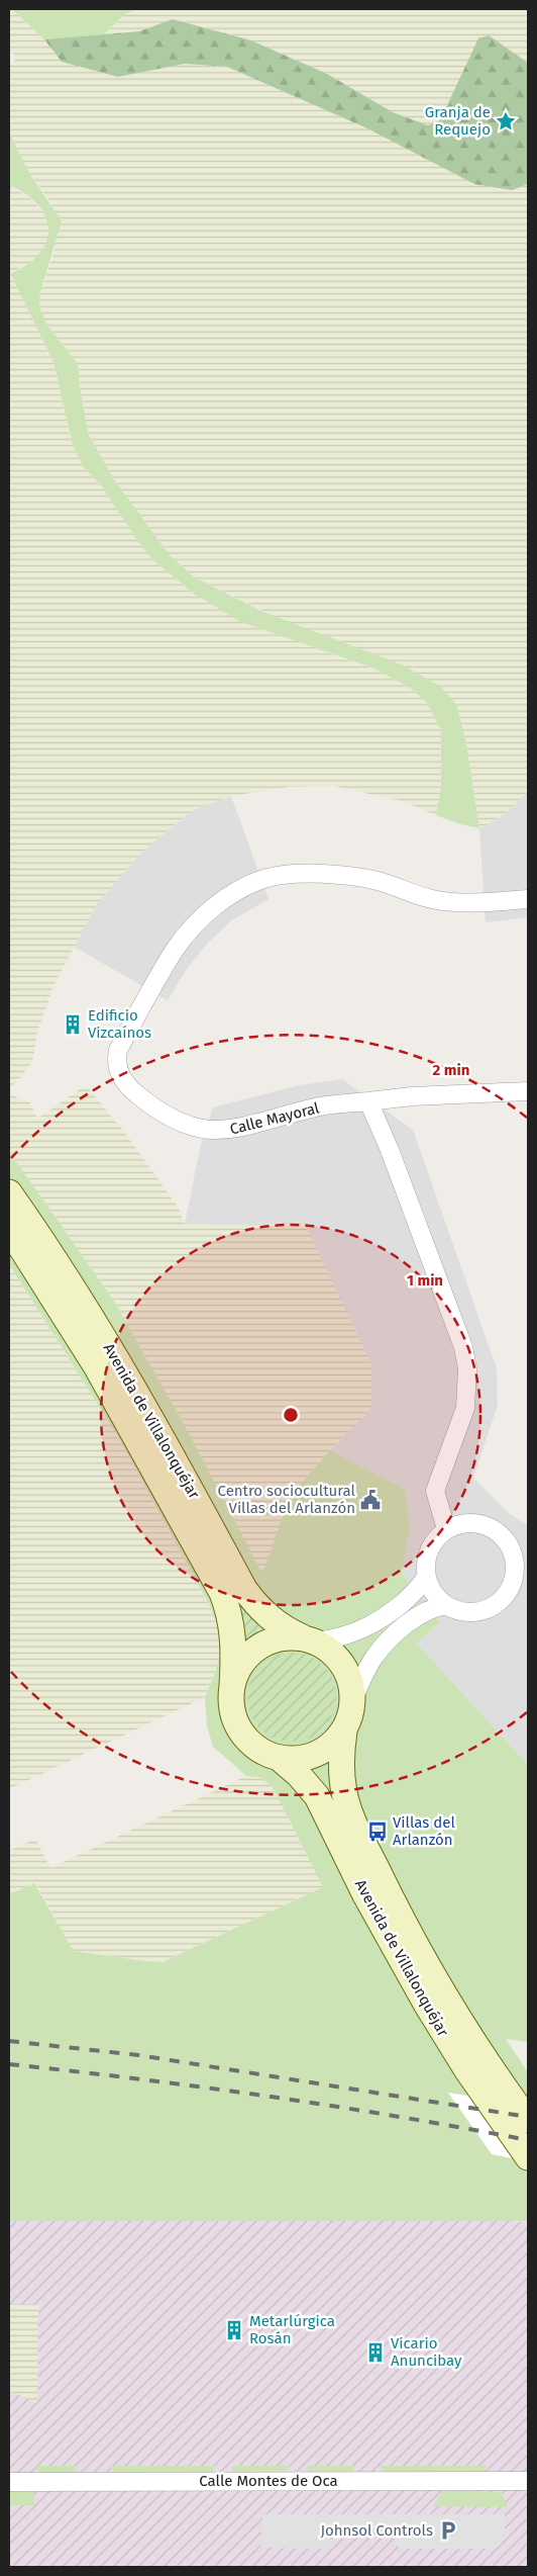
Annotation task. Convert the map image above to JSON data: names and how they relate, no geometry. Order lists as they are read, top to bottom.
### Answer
{
  "streets": {
    "street": ["Calle Mayoral", "Avenida de Villalonquéjar", "Calle Montes de Oca"]
  },
  "places": {
    "place": ["Granja de Requejo"],
    "building": ["Edificio Vizcaínos", "Metarlúrgica Rosán", "Vicario Anuncibay"],
    "public building": ["Centro sociocultural Villas del Arlanzón"],
    "bus stop": ["Villas del Arlanzón"],
    "parking": ["Johnsol Controls"]
  },
  "rings": ["2 min", "1 min"]
}
